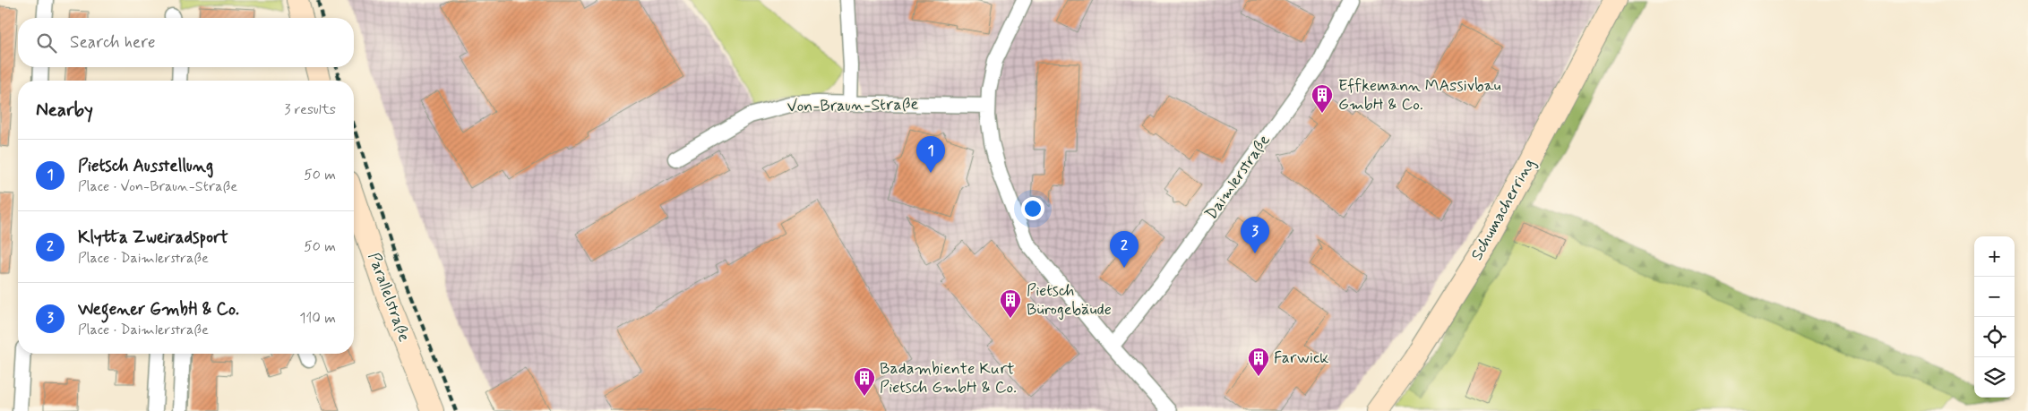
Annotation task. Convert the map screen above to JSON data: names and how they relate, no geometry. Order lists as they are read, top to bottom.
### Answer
{
  "streets": {
    "main road": ["Schumacherring", "Parallelstraße"],
    "street": ["Von-Braun-Straße", "Daimlerstraße"]
  },
  "places": {
    "building": [
      "Effkemann MAssivbau GmbH & Co.",
      "Pietsch Bürogebäude",
      "Farwick",
      "Badambiente Kurt Pietsch GmbH & Co."
    ]
  },
  "page": {
    "search": "Search here",
    "heading": ["Nearby", "3 results"],
    "pins": ["1", "3", "2"],
    "list": [
      {
        "mark": "1",
        "name": "Pietsch Ausstellung",
        "note": "Place · Von-Braun-Straße",
        "value": "50 m"
      },
      {
        "mark": "2",
        "name": "Klytta Zweiradsport",
        "note": "Place · Daimlerstraße",
        "value": "50 m"
      },
      {
        "mark": "3",
        "name": "Wegener GmbH & Co.",
        "note": "Place · Daimlerstraße",
        "value": "110 m"
      }
    ],
    "map_buttons": ["+", "−"]
  }
}
